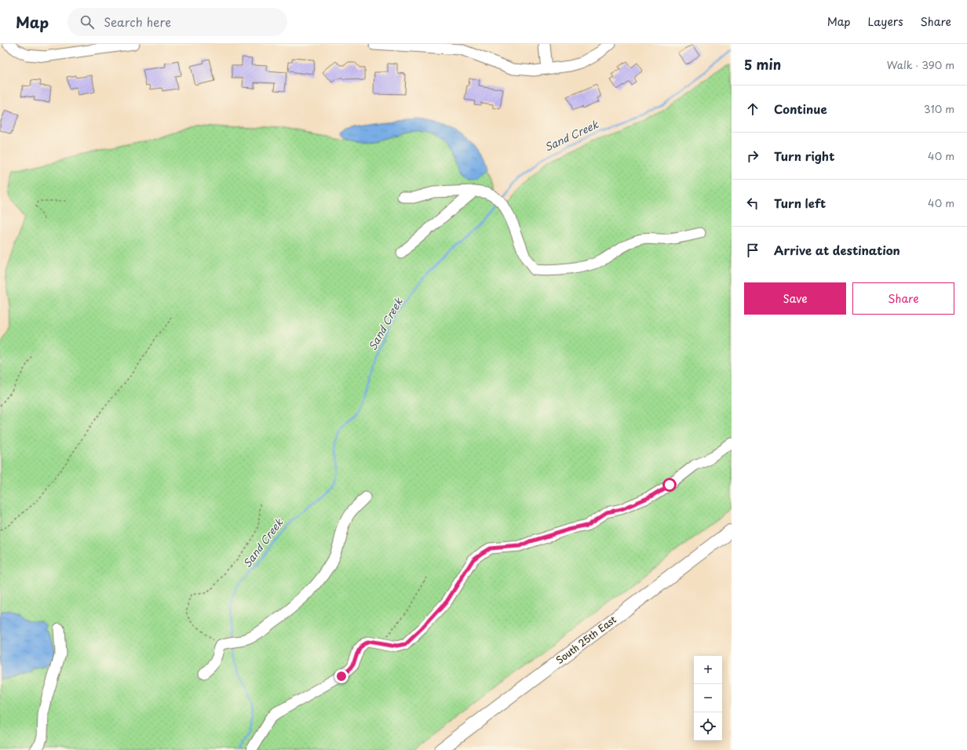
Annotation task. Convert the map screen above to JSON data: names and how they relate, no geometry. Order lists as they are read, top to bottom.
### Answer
{
  "streets": {
    "main road": ["South 25th East"]
  },
  "water": ["Sand Creek"],
  "page": {
    "header": "Map",
    "search": "Search here",
    "nav": ["Map", "Layers", "Share"],
    "heading": ["5 min", "Walk · 390 m"],
    "list": [
      ["Continue", "310 m"],
      ["Turn right", "40 m"],
      ["Turn left", "40 m"],
      "Arrive at destination"
    ],
    "buttons": ["Save", "Share"],
    "map_buttons": ["+", "−"]
  }
}
